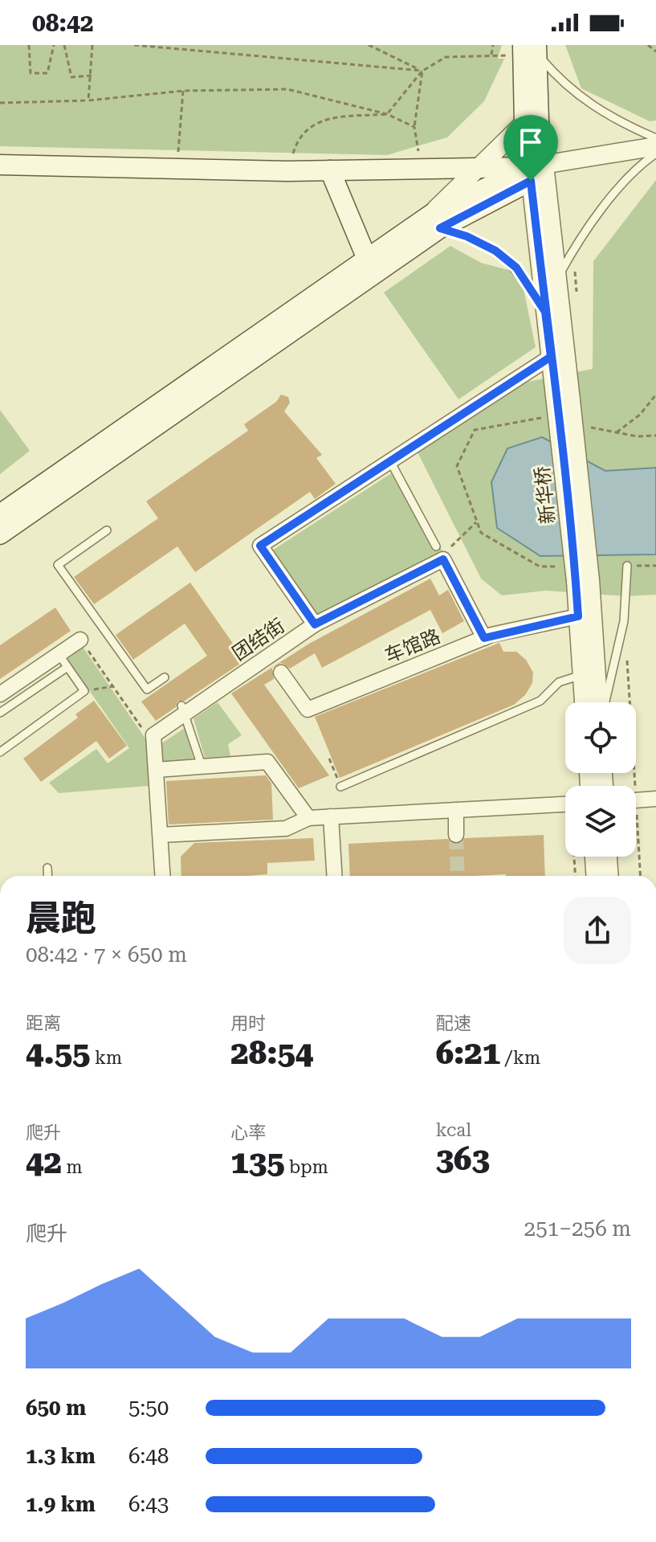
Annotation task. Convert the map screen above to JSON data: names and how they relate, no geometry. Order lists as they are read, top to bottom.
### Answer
{
  "streets": {
    "street": ["新华桥", "团结街", "车馆路"]
  },
  "page": {
    "status": "08:42",
    "heading": ["晨跑", "08:42 · 7 × 650 m"],
    "stats": [
      ["距离", "4.55 km"],
      ["用时", "28:54"],
      ["配速", "6:21 /km"],
      ["爬升", "42 m"],
      ["心率", "135 bpm"],
      ["kcal", "363"]
    ],
    "chart": ["爬升", "251–256 m"],
    "list": [
      {
        "name": "650 m",
        "note": "5:50"
      },
      {
        "name": "1.3 km",
        "note": "6:48"
      },
      {
        "name": "1.9 km",
        "note": "6:43"
      }
    ]
  }
}
